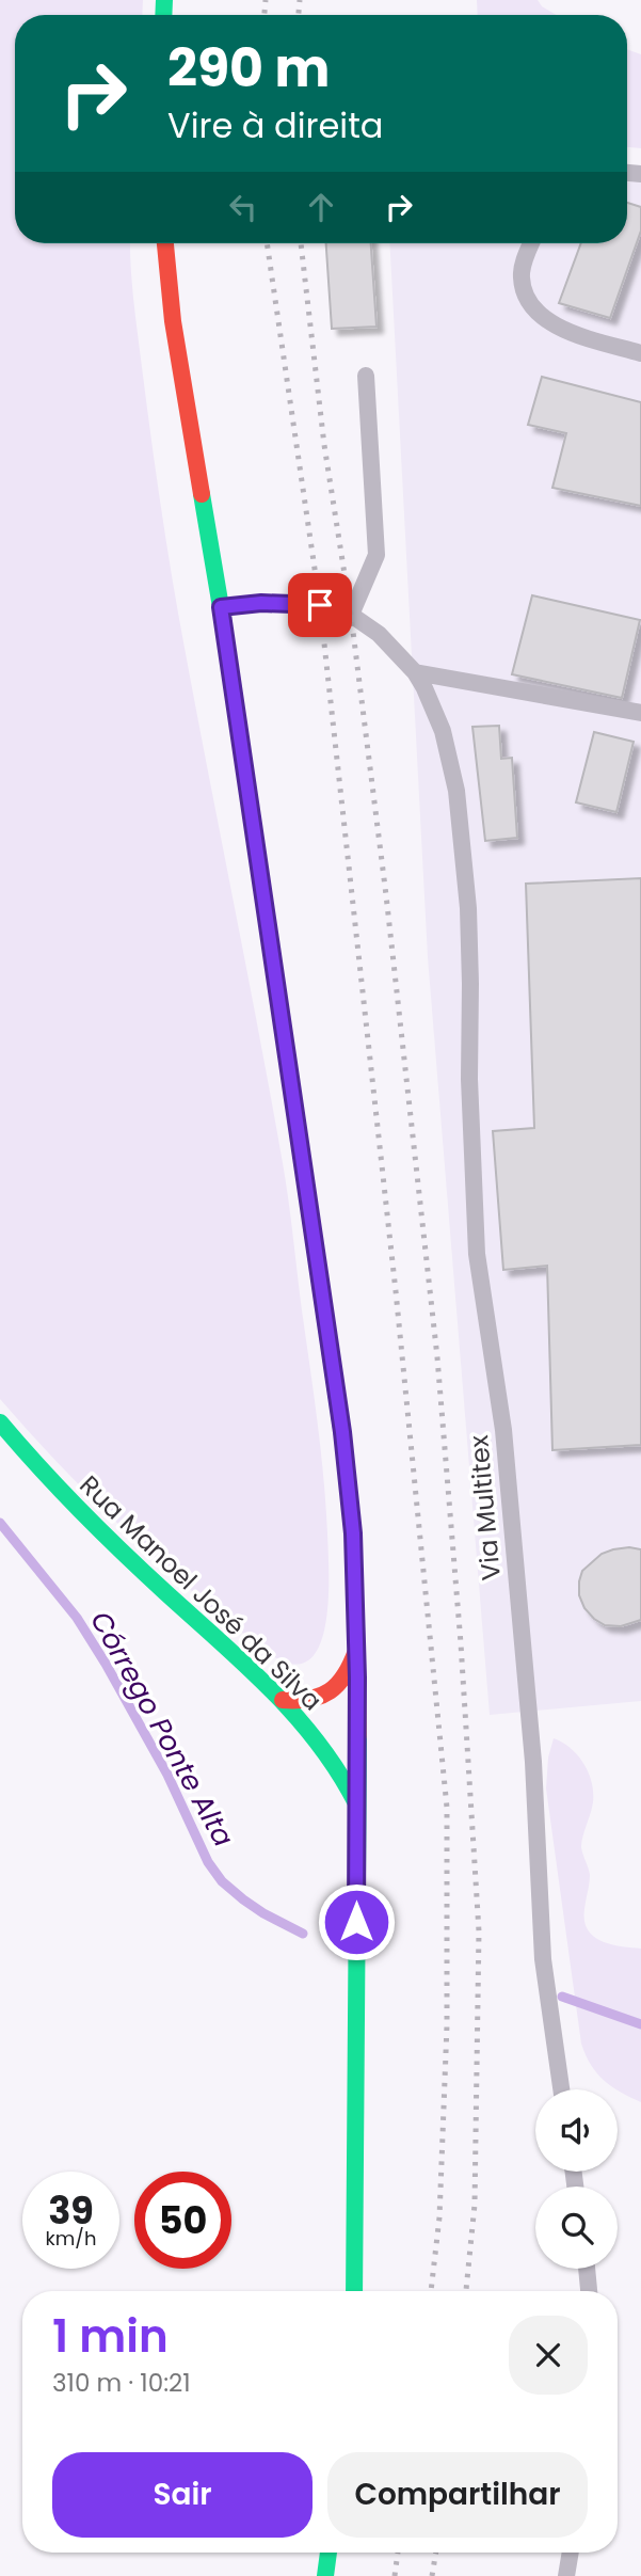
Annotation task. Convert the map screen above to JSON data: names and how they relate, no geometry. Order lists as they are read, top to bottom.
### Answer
{
  "streets": {
    "main road": ["Rua Manoel José da Silva"],
    "lane": ["Via Multitex"]
  },
  "water": ["Córrego Ponte Alta"],
  "page": {
    "turn": ["290 m", "Vire à direita"],
    "speed": "39 km/h",
    "limit": "50",
    "heading": ["1 min", "310 m · 10:21"],
    "buttons": ["Sair", "Compartilhar"]
  }
}
